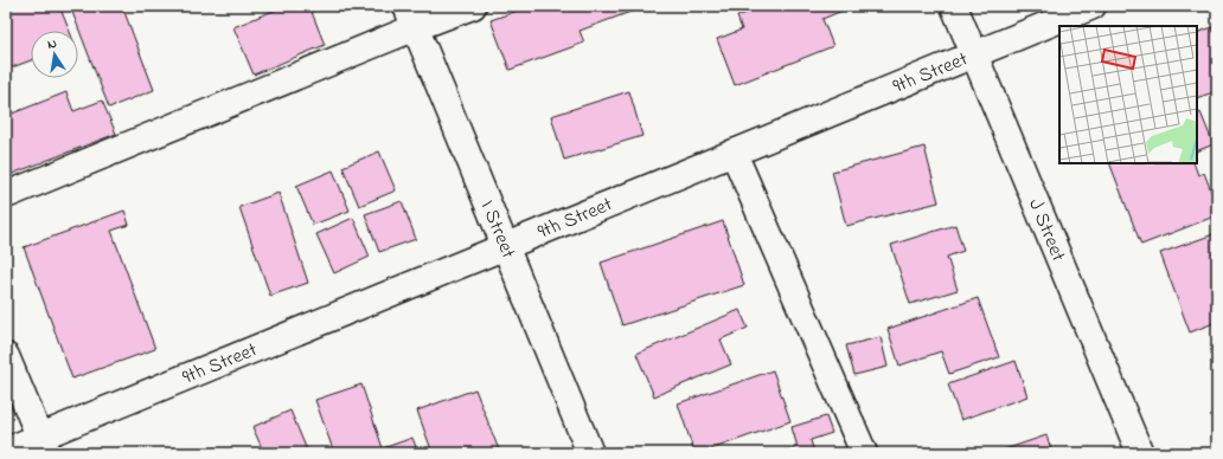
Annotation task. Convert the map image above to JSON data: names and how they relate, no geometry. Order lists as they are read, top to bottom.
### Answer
{
  "streets": {
    "street": ["9th Street", "I Street", "J Street"]
  },
  "crossings": [
    ["9th Street", "I Street"],
    ["9th Street", "J Street"]
  ],
  "north": "top"
}
